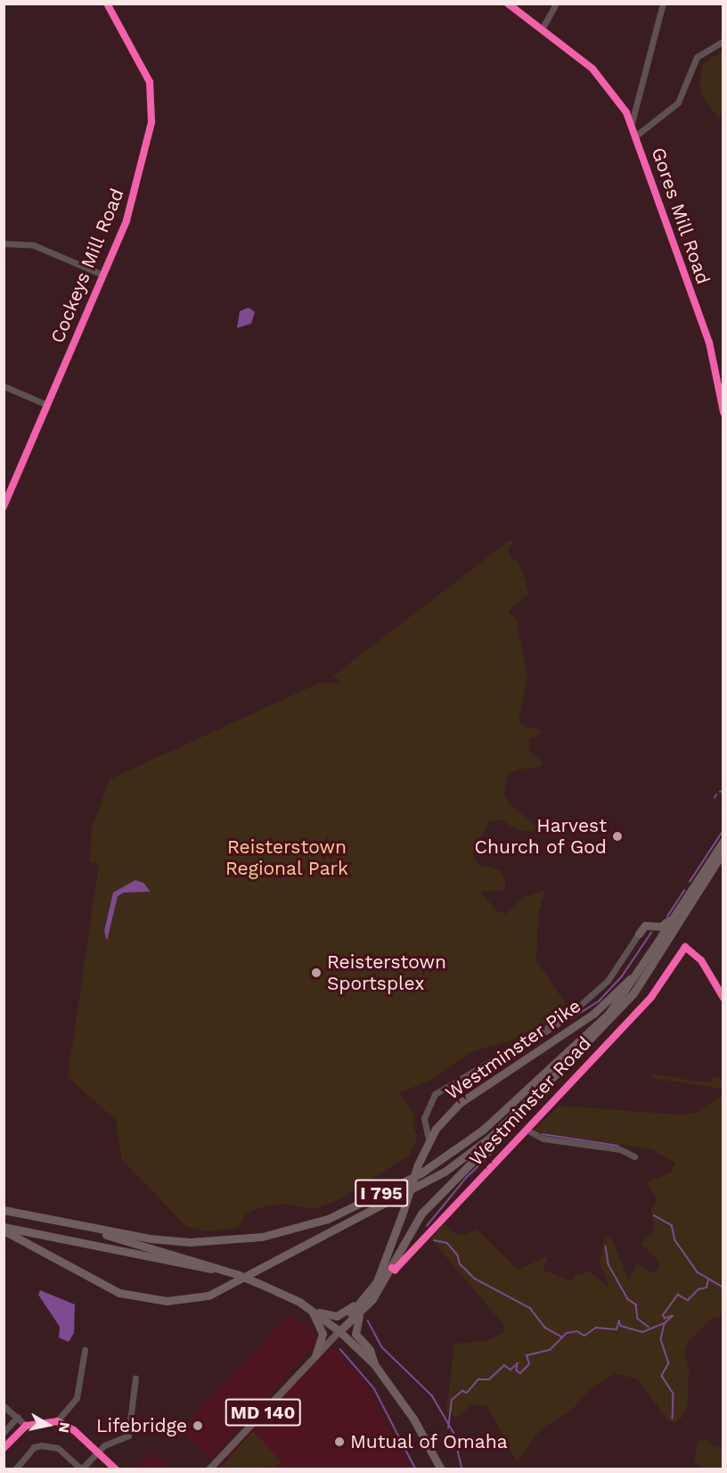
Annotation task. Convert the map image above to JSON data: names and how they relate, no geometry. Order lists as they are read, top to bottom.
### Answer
{
  "streets": {
    "highway": ["Westminster Pike", "I 795", "MD 140"],
    "street": ["Gores Mill Road", "Cockeys Mill Road", "Westminster Road"]
  },
  "crossings": [
    ["Westminster Pike", "Westminster Road"],
    ["Westminster Pike", "I 795"]
  ],
  "parks": ["Reisterstown Regional Park"],
  "places": [
    "Harvest Church of God",
    "Reisterstown Sportsplex",
    "Lifebridge",
    "Mutual of Omaha"
  ],
  "north": "right"
}
